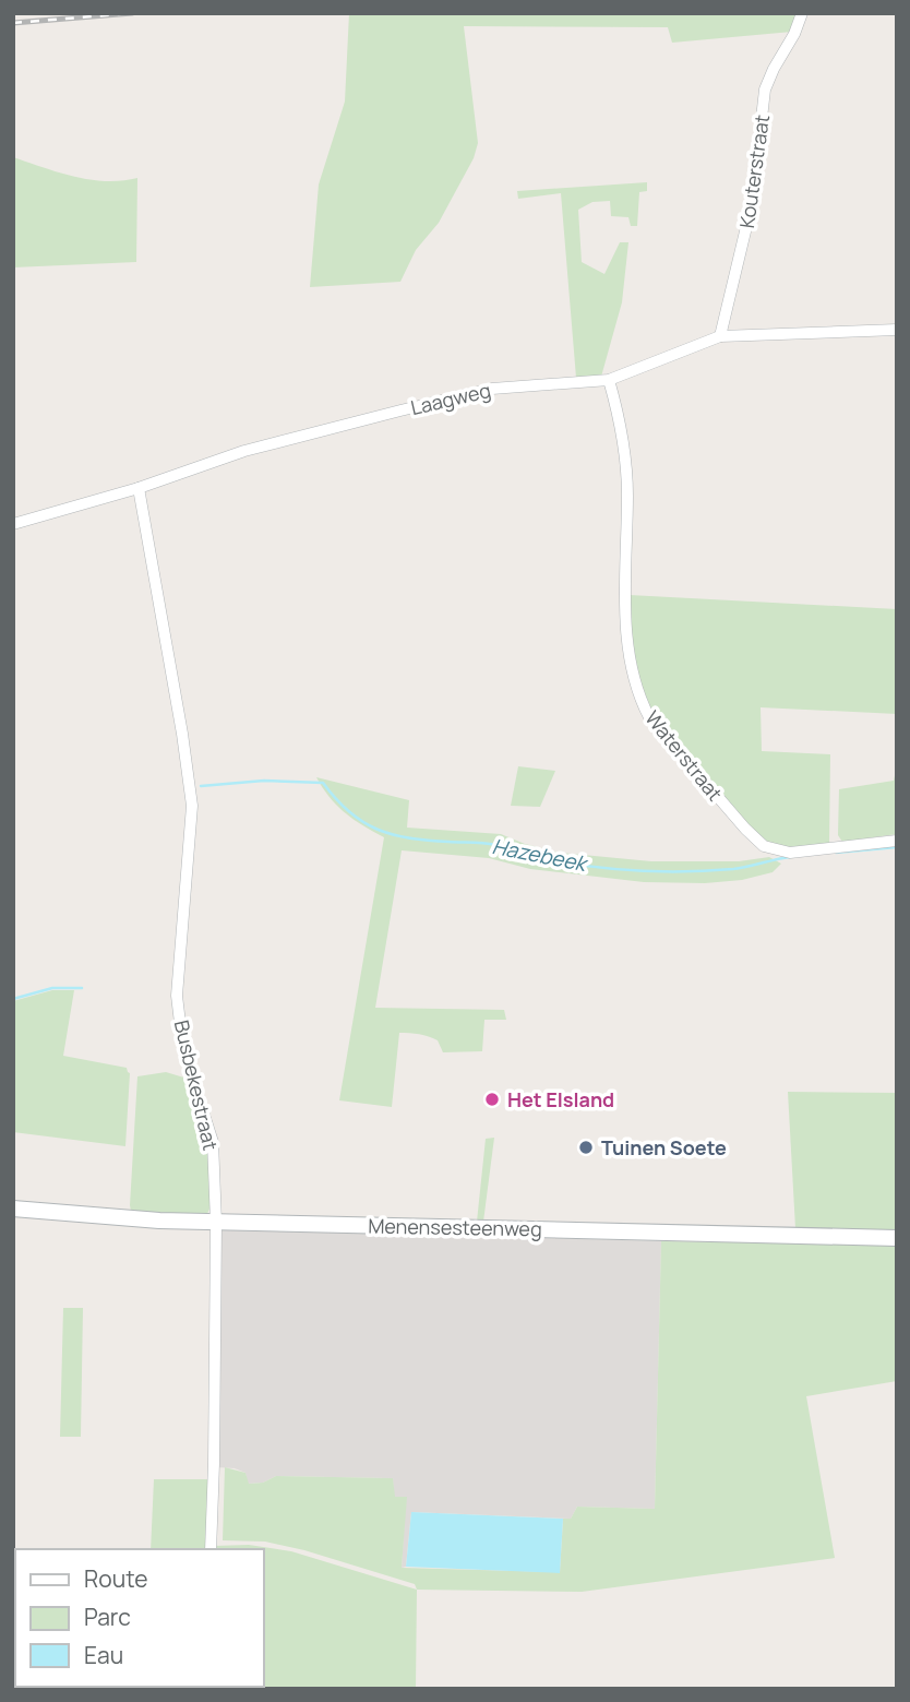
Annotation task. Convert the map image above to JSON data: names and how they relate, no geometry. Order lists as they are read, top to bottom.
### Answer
{
  "streets": {
    "street": [
      "Kouterstraat",
      "Laagweg",
      "Waterstraat",
      "Busbekestraat",
      "Menensesteenweg"
    ]
  },
  "crossings": [
    ["Kouterstraat", "Laagweg"],
    ["Laagweg", "Waterstraat"],
    ["Laagweg", "Busbekestraat"],
    ["Busbekestraat", "Menensesteenweg"]
  ],
  "water": ["Hazebeek"],
  "places": ["Het Elsland", "Tuinen Soete"],
  "legend": ["Route", "Parc", "Eau"]
}
